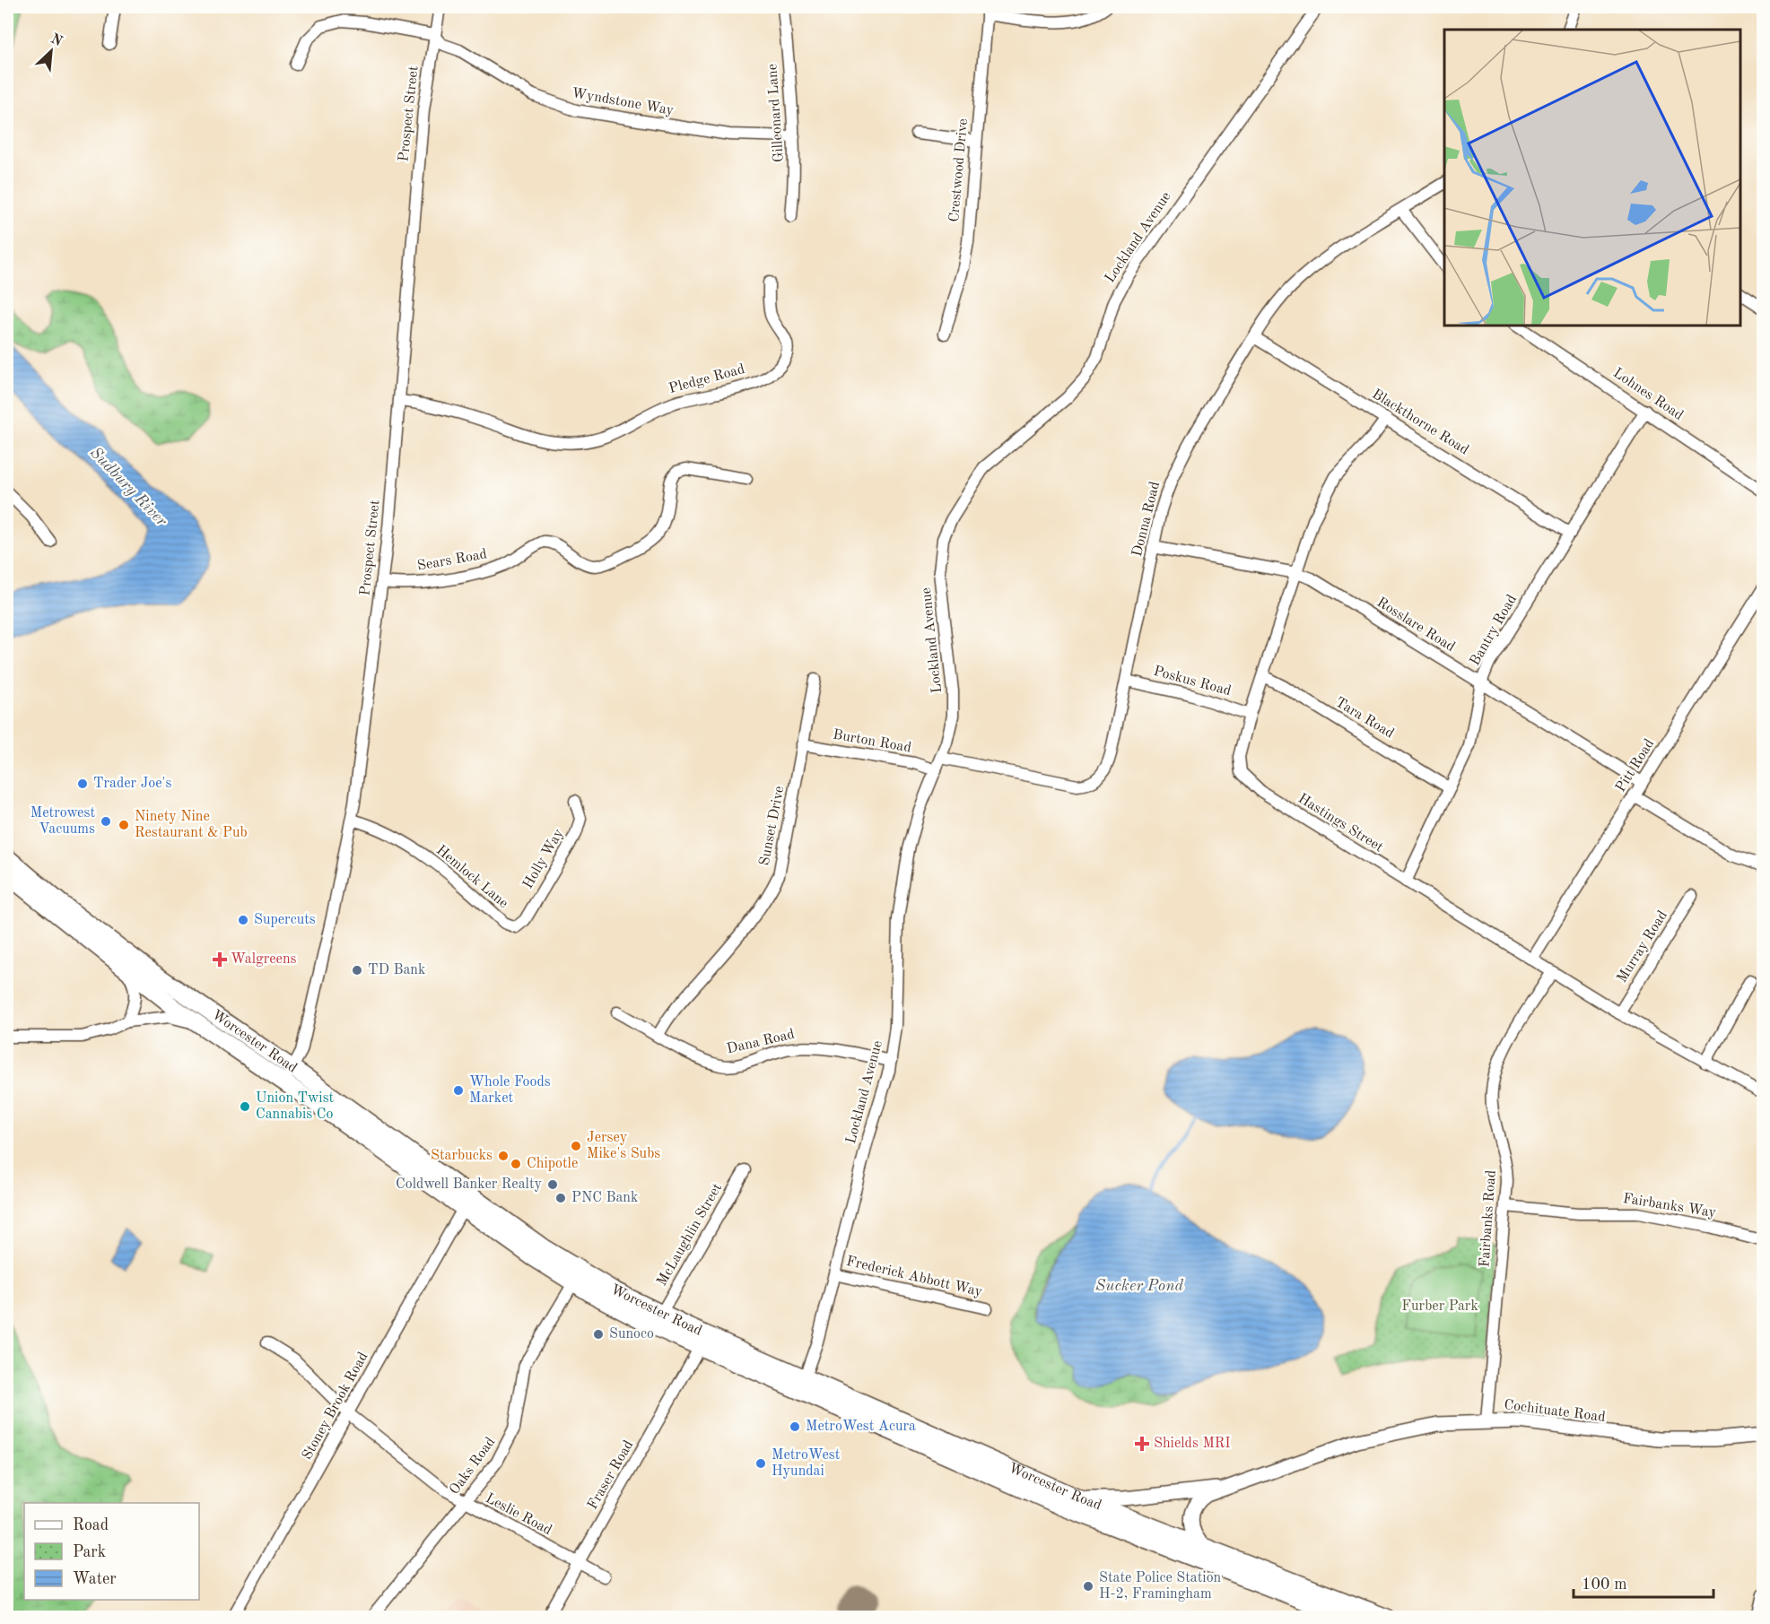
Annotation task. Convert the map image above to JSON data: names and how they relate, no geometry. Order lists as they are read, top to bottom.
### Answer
{
  "streets": {
    "highway": ["Worcester Road"],
    "main road": ["Cochituate Road"],
    "street": [
      "Wyndstone Way",
      "Gilleonard Lane",
      "Prospect Street",
      "Crestwood Drive",
      "Lockland Avenue",
      "Pledge Road",
      "Lohnes Road",
      "Blackthorne Road",
      "Donna Road",
      "Sears Road",
      "Rosslare Road",
      "Bantry Road",
      "Poskus Road",
      "Tara Road",
      "Burton Road",
      "Pitt Road",
      "Hastings Street",
      "Sunset Drive",
      "Holly Way",
      "Hemlock Lane",
      "Murray Road",
      "Dana Road",
      "Fairbanks Way",
      "Fairbanks Road",
      "McLaughlin Street",
      "Frederick Abbott Way",
      "Stoney Brook Road",
      "Oaks Road",
      "Fraser Road",
      "Leslie Road"
    ]
  },
  "crossings": [
    ["Wyndstone Way", "Gilleonard Lane"],
    ["Wyndstone Way", "Prospect Street"],
    ["Prospect Street", "Pledge Road"],
    ["Prospect Street", "Sears Road"],
    ["Prospect Street", "Hemlock Lane"],
    ["Prospect Street", "Worcester Road"],
    ["Lockland Avenue", "Donna Road"],
    ["Lockland Avenue", "Burton Road"],
    ["Lockland Avenue", "Worcester Road"],
    ["Lockland Avenue", "Dana Road"],
    ["Lockland Avenue", "Frederick Abbott Way"],
    ["Lohnes Road", "Bantry Road"],
    ["Blackthorne Road", "Donna Road"],
    ["Blackthorne Road", "Bantry Road"],
    ["Blackthorne Road", "Hastings Street"],
    ["Donna Road", "Rosslare Road"],
    ["Donna Road", "Poskus Road"],
    ["Rosslare Road", "Bantry Road"],
    ["Rosslare Road", "Pitt Road"],
    ["Rosslare Road", "Hastings Street"],
    ["Bantry Road", "Tara Road"],
    ["Bantry Road", "Hastings Street"],
    ["Poskus Road", "Hastings Street"],
    ["Tara Road", "Hastings Street"],
    ["Burton Road", "Sunset Drive"],
    ["Pitt Road", "Hastings Street"],
    ["Hastings Street", "Murray Road"],
    ["Hastings Street", "Fairbanks Road"],
    ["Sunset Drive", "Dana Road"],
    ["Holly Way", "Hemlock Lane"],
    ["Worcester Road", "McLaughlin Street"],
    ["Worcester Road", "Stoney Brook Road"],
    ["Worcester Road", "Cochituate Road"],
    ["Worcester Road", "Oaks Road"],
    ["Worcester Road", "Fraser Road"],
    ["Fairbanks Way", "Fairbanks Road"],
    ["Fairbanks Road", "Cochituate Road"],
    ["Stoney Brook Road", "Leslie Road"],
    ["Oaks Road", "Leslie Road"],
    ["Fraser Road", "Leslie Road"]
  ],
  "water": ["Sudbury River", "Sucker Pond"],
  "parks": ["Furber Park"],
  "places": {
    "other": [
      "Trader Joe's",
      "Metrowest Vacuums",
      "Ninety Nine Restaurant & Pub",
      "Supercuts",
      "TD Bank",
      "Whole Foods Market",
      "Union Twist Cannabis Co",
      "Jersey Mike's Subs",
      "Starbucks",
      "Chipotle",
      "Coldwell Banker Realty",
      "PNC Bank",
      "Sunoco",
      "MetroWest Acura",
      "MetroWest Hyundai",
      "State Police Station H-2, Framingham"
    ],
    "health": ["Walgreens", "Shields MRI"]
  },
  "legend": ["Road", "Park", "Water"],
  "scale_bar": "100 m",
  "north": "top right"
}
